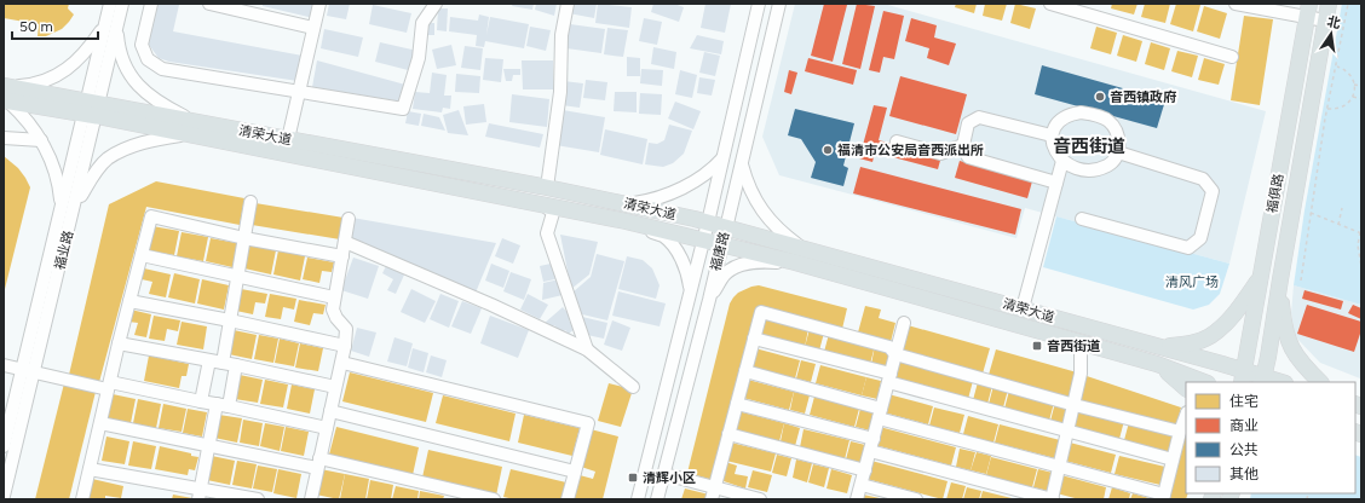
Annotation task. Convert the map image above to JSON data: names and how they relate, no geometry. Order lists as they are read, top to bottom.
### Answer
{
  "streets": {
    "main road": ["清荣大道", "福俱路"],
    "street": ["福业路", "福唐路"]
  },
  "crossings": [
    ["清荣大道", "福俱路"],
    ["清荣大道", "福业路"],
    ["清荣大道", "福唐路"]
  ],
  "districts": ["音西街道"],
  "parks": ["清风广场"],
  "places": {
    "other": ["音西镇政府", "福清市公安局音西派出所"],
    "transit": ["音西街道", "清辉小区"]
  },
  "legend": [
    "住宅",
    "商业",
    "公共",
    "其他"
  ],
  "scale_bar": "50 m",
  "north": "top"
}
